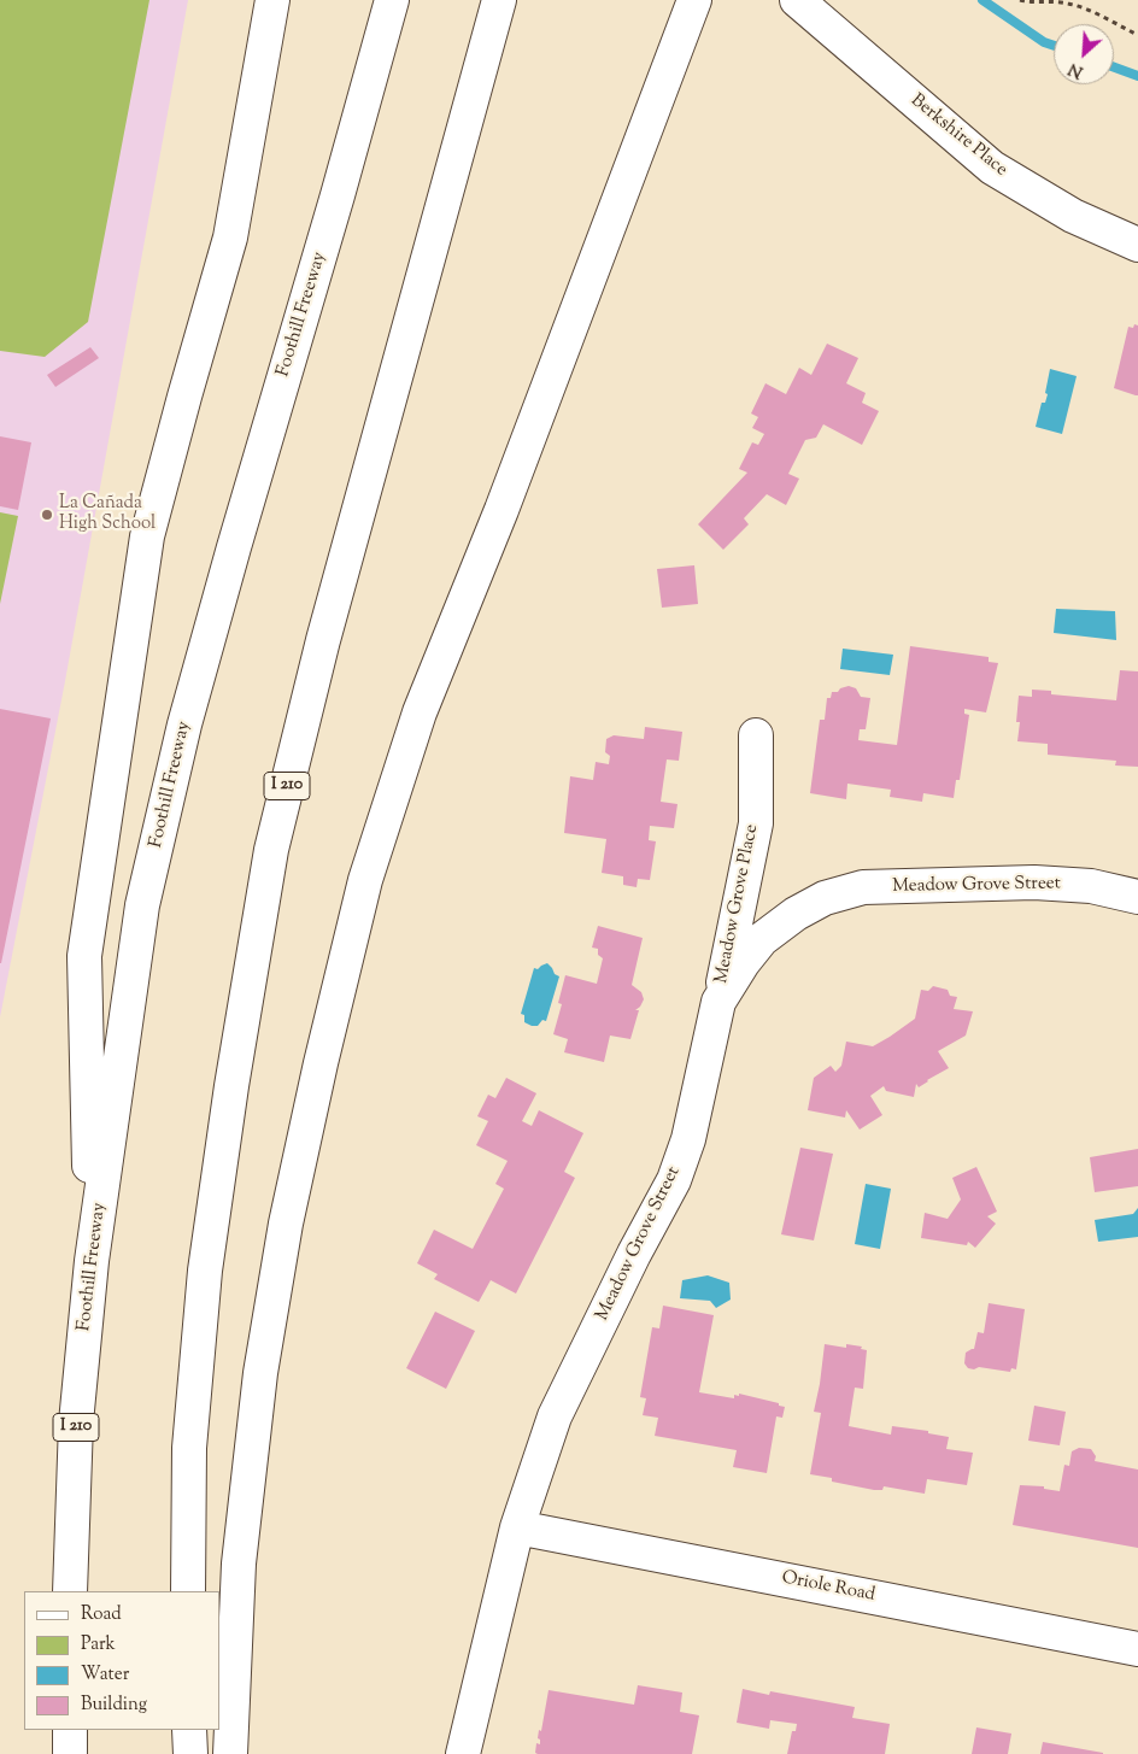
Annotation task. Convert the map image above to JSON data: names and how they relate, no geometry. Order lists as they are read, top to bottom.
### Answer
{
  "streets": {
    "main road": [
      "Berkshire Place",
      "Foothill Freeway",
      "I 210",
      "Meadow Grove Street",
      "Meadow Grove Place",
      "Oriole Road"
    ]
  },
  "crossings": [
    ["Meadow Grove Street", "Meadow Grove Place"],
    ["Meadow Grove Street", "Oriole Road"]
  ],
  "places": ["La Cañada High School"],
  "legend": [
    "Road",
    "Park",
    "Water",
    "Building"
  ],
  "north": "bottom left"
}
